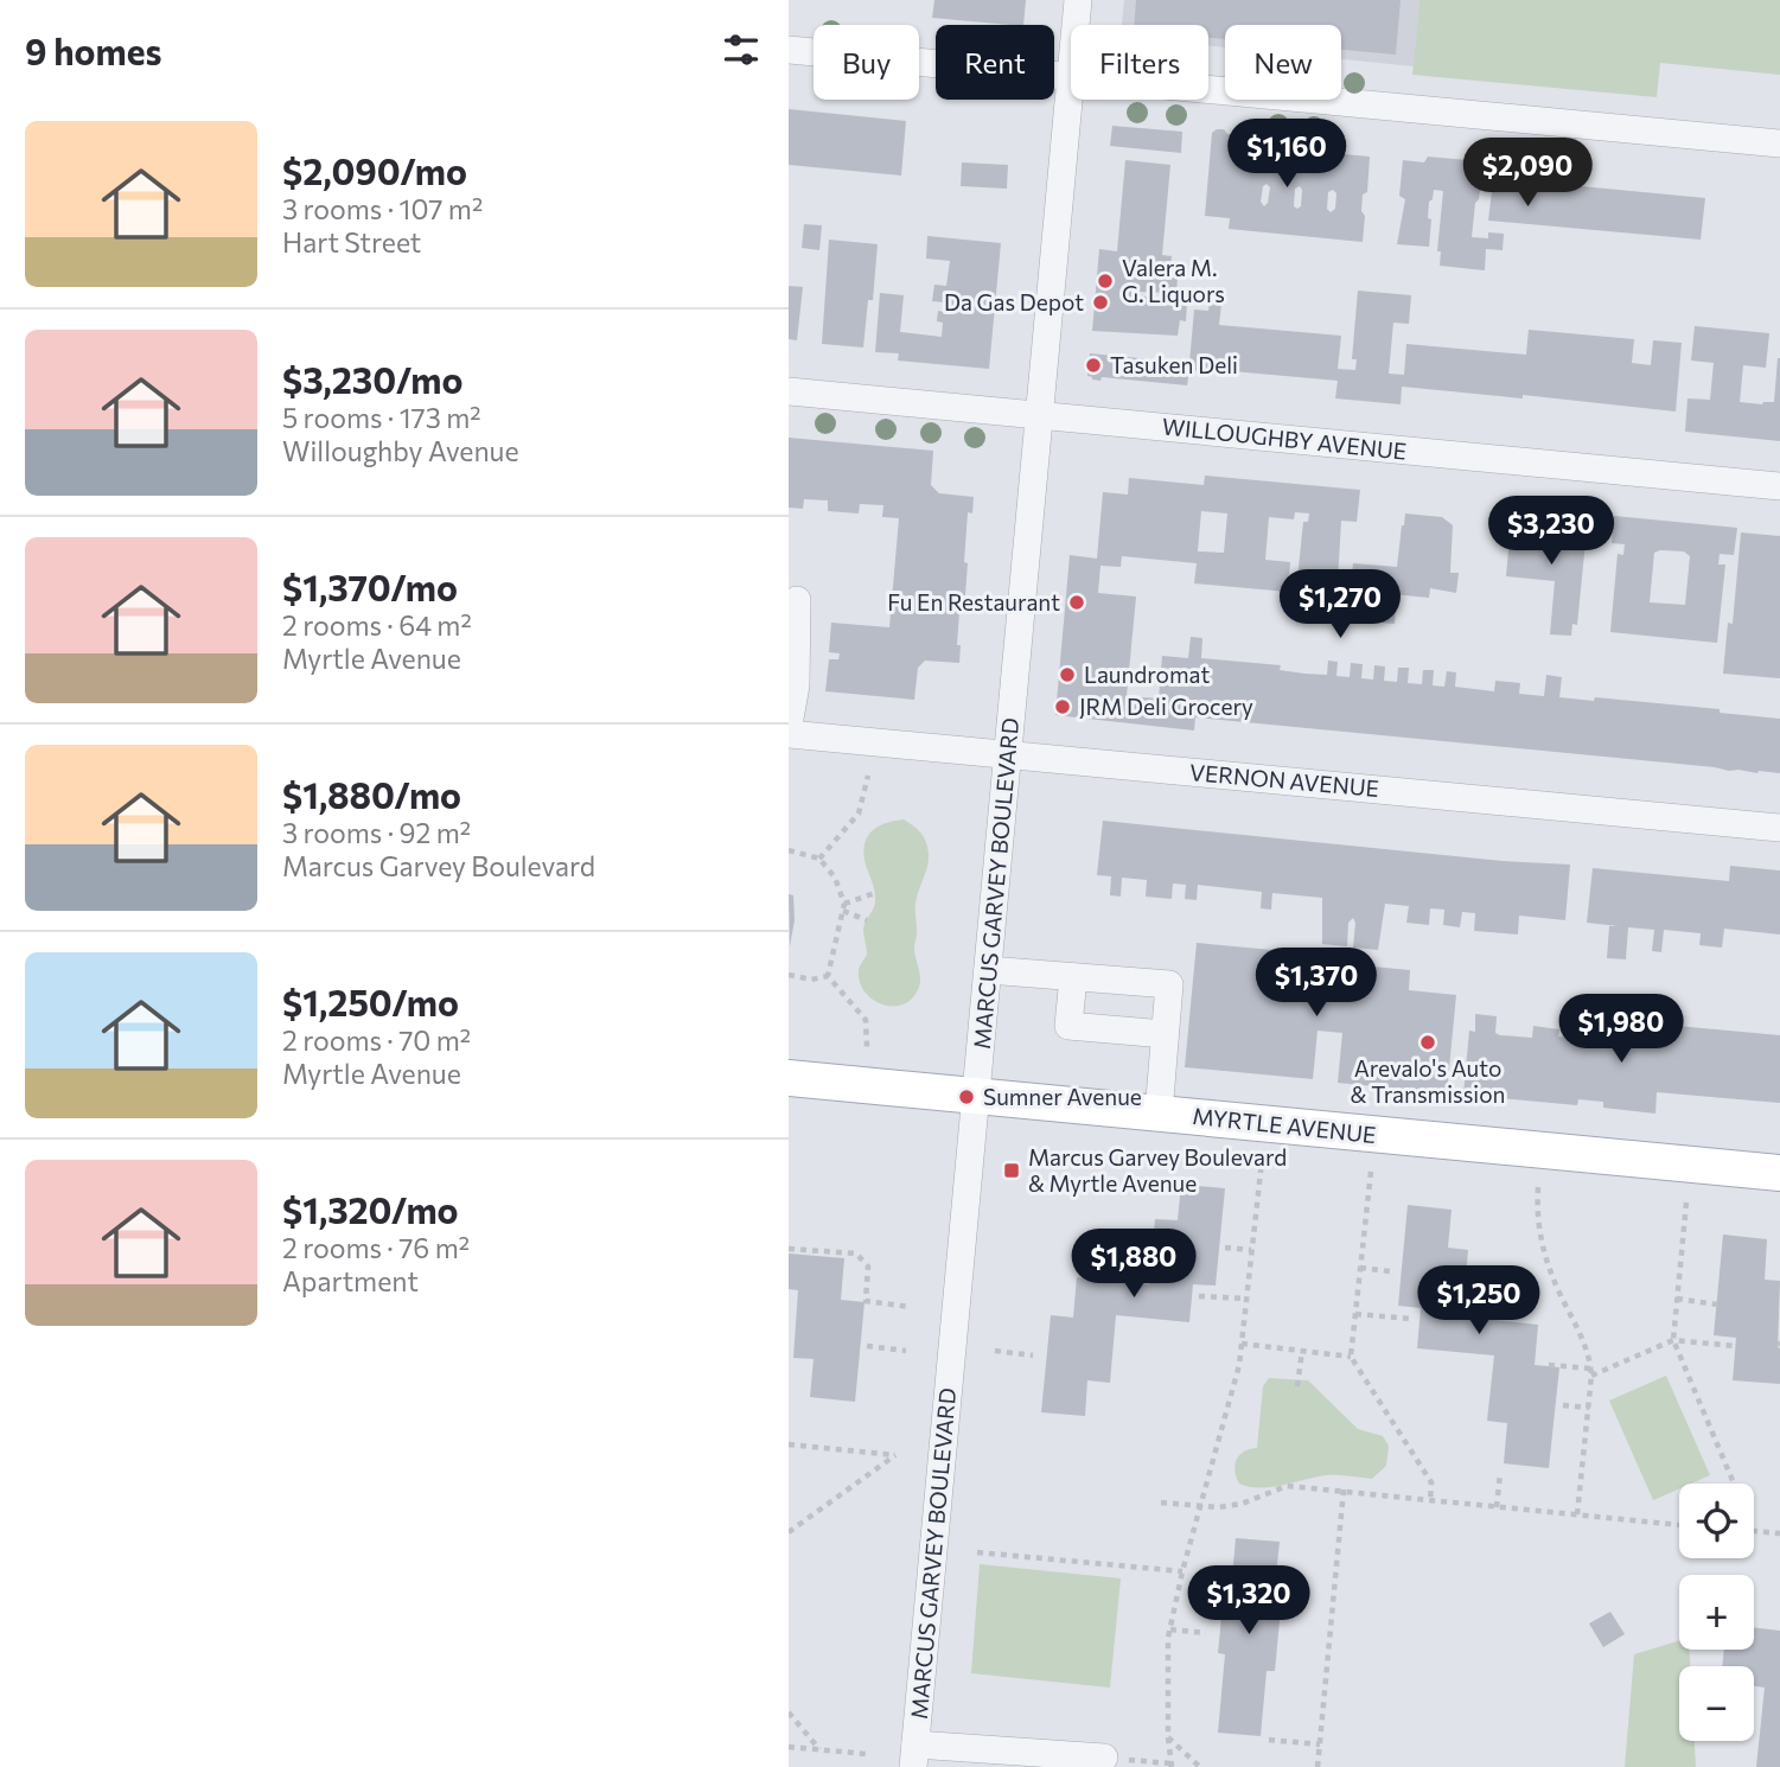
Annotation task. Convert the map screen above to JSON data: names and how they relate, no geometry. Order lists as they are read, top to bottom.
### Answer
{
  "streets": {
    "main road": ["MYRTLE AVENUE"],
    "street": ["WILLOUGHBY AVENUE", "VERNON AVENUE", "MARCUS GARVEY BOULEVARD"]
  },
  "crossings": [
    ["WILLOUGHBY AVENUE", "MARCUS GARVEY BOULEVARD"],
    ["VERNON AVENUE", "MARCUS GARVEY BOULEVARD"],
    ["MARCUS GARVEY BOULEVARD", "MYRTLE AVENUE"]
  ],
  "places": {
    "other": [
      "Valera M. G. Liquors",
      "Da Gas Depot",
      "Tasuken Deli",
      "Fu En Restaurant",
      "Laundromat",
      "JRM Deli Grocery",
      "Arevalo's Auto & Transmission",
      "Sumner Avenue"
    ],
    "transit": ["Marcus Garvey Boulevard & Myrtle Avenue"]
  },
  "page": {
    "heading": "9 homes",
    "chip": [
      "Buy",
      "Rent",
      "Filters",
      "New"
    ],
    "list": [
      {
        "name": "$2,090/mo",
        "note": "3 rooms · 107 m² · Hart Street"
      },
      {
        "name": "$3,230/mo",
        "note": "5 rooms · 173 m² · Willoughby Avenue"
      },
      {
        "name": "$1,370/mo",
        "note": "2 rooms · 64 m² · Myrtle Avenue"
      },
      {
        "name": "$1,880/mo",
        "note": "3 rooms · 92 m² · Marcus Garvey Boulevard"
      },
      {
        "name": "$1,250/mo",
        "note": "2 rooms · 70 m² · Myrtle Avenue"
      },
      {
        "name": "$1,320/mo",
        "note": "2 rooms · 76 m² · Apartment"
      }
    ],
    "price": [
      "$1,160",
      "$2,090",
      "$3,230",
      "$1,270",
      "$1,370",
      "$1,980",
      "$1,880",
      "$1,250",
      "$1,320"
    ],
    "map_buttons": ["+", "−"]
  }
}
